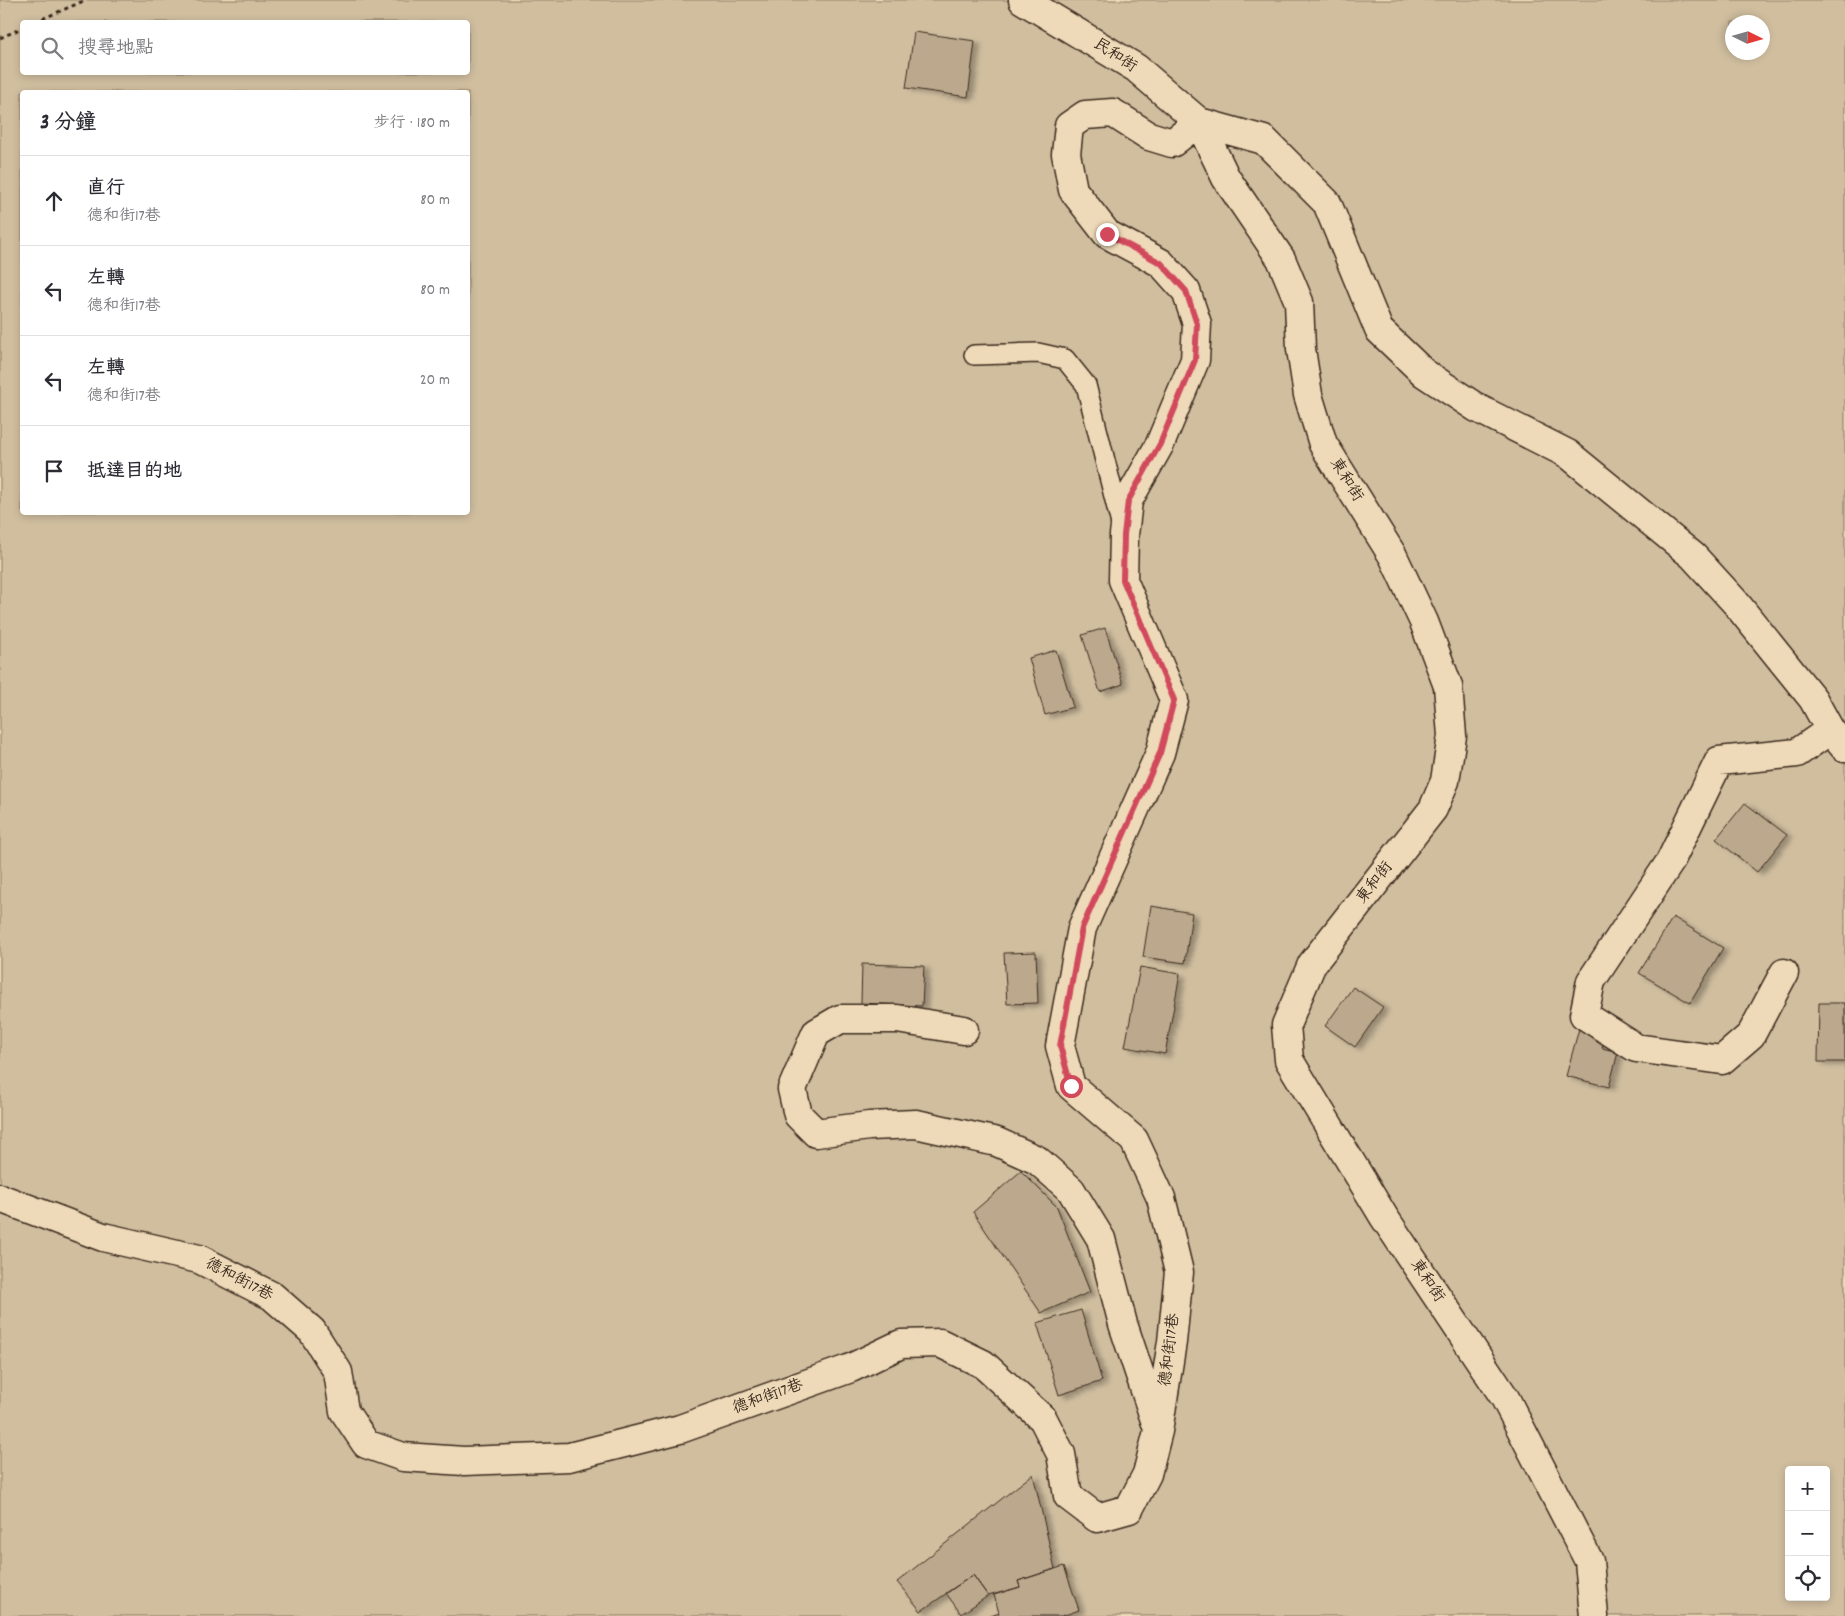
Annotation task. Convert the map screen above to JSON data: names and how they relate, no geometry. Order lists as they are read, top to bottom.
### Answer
{
  "streets": {
    "street": ["民和街", "東和街", "德和街17巷"]
  },
  "crossings": [
    ["民和街", "東和街"],
    ["民和街", "德和街17巷"],
    ["東和街", "德和街17巷"]
  ],
  "north": "right",
  "page": {
    "search": "搜尋地點",
    "heading": ["3 分鐘", "步行 · 180 m"],
    "list": [
      ["直行", "德和街17巷", "80 m"],
      ["左轉", "德和街17巷", "80 m"],
      ["左轉", "德和街17巷", "20 m"],
      "抵達目的地"
    ],
    "map_buttons": ["+", "−"]
  }
}
